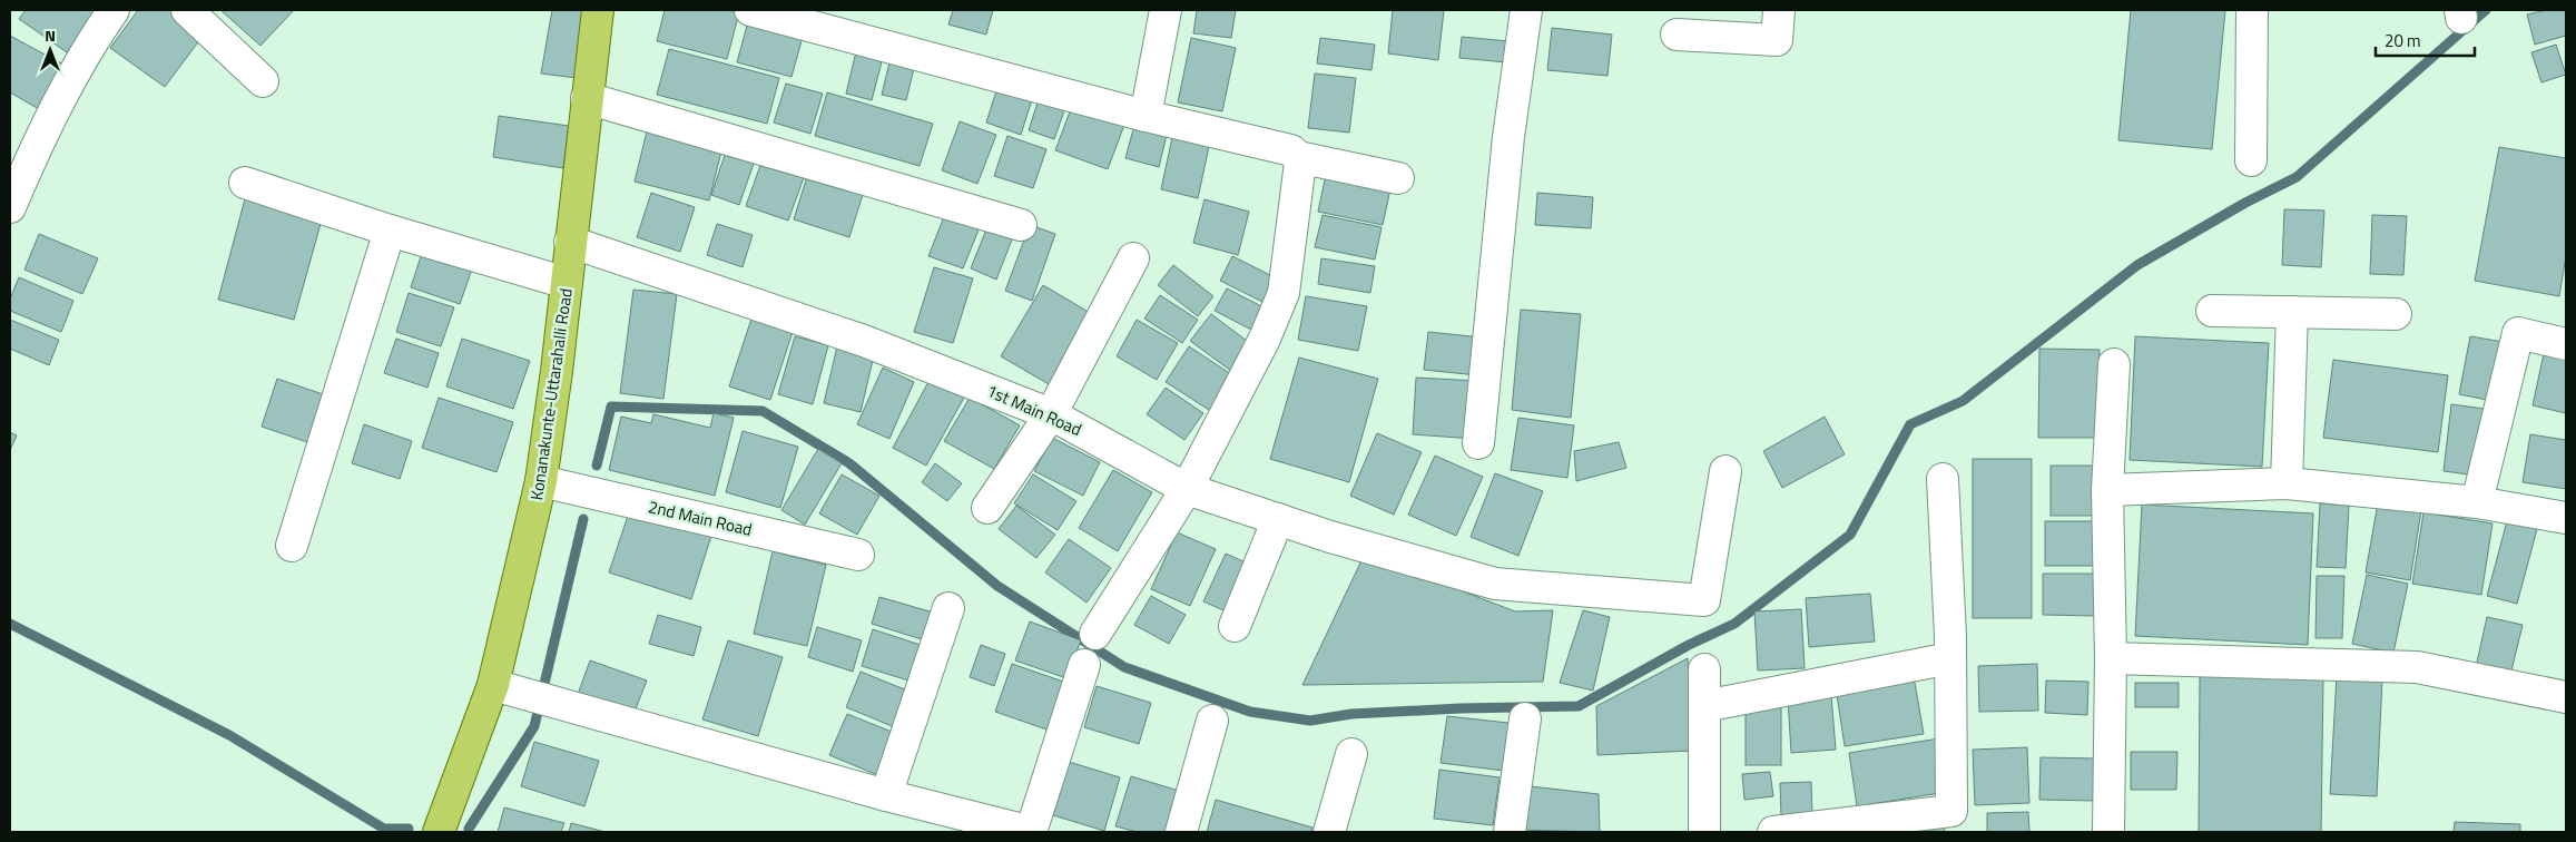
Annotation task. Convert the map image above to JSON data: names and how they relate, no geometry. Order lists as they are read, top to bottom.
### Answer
{
  "streets": {
    "main road": ["Konanakunte-Uttarahalli Road"],
    "street": ["1st Main Road", "2nd Main Road"]
  },
  "crossings": [
    ["Konanakunte-Uttarahalli Road", "1st Main Road"],
    ["Konanakunte-Uttarahalli Road", "2nd Main Road"]
  ],
  "scale_bar": "20 m",
  "north": "top"
}
